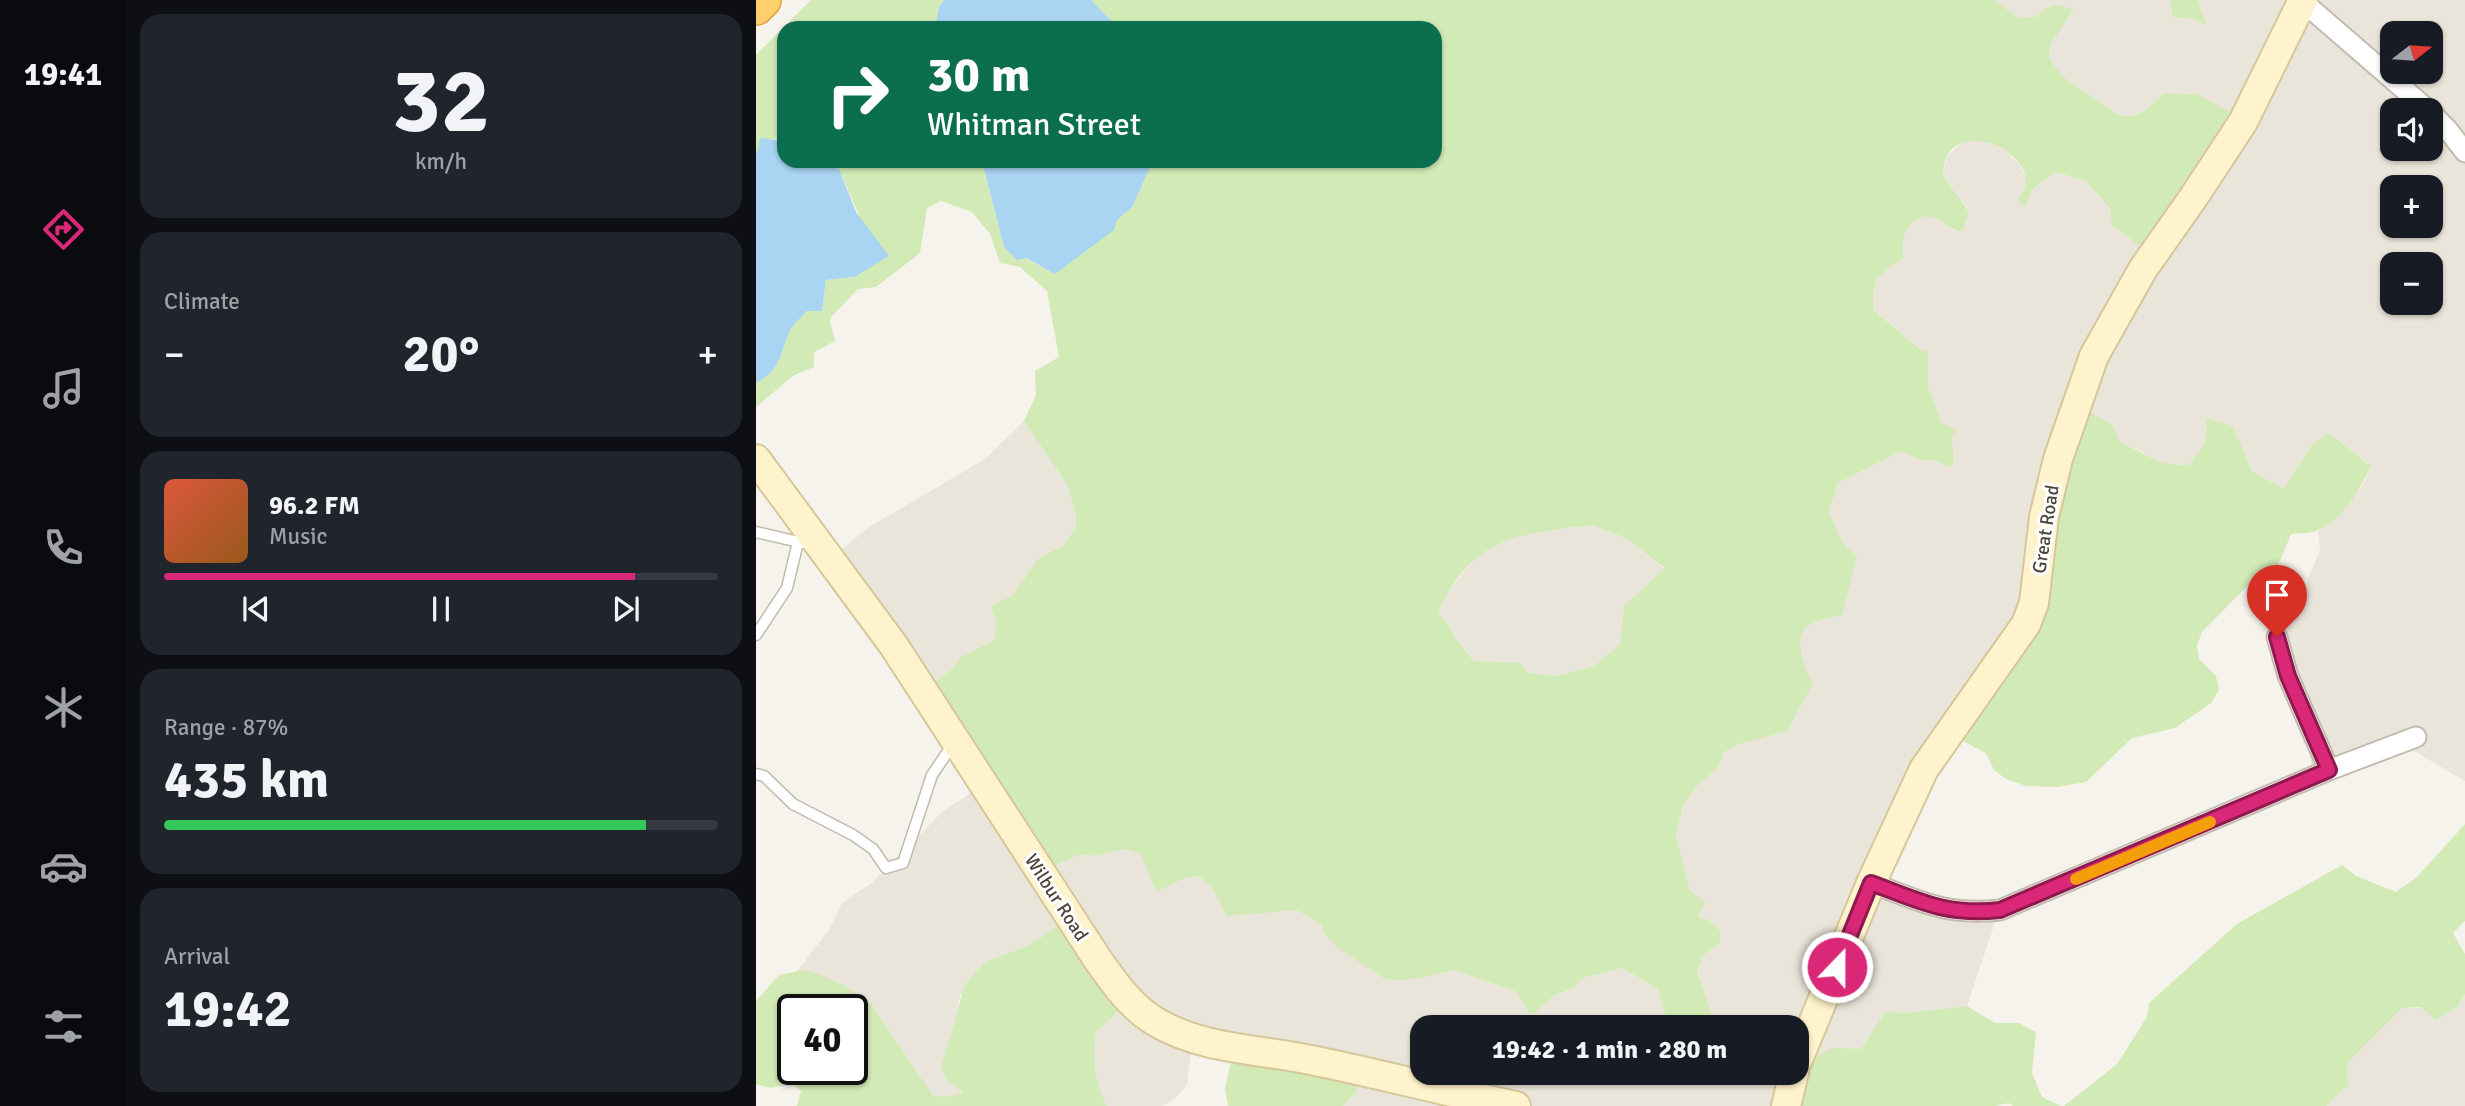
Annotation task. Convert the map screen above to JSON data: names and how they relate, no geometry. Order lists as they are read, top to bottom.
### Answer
{
  "streets": {
    "street": ["Great Road", "Wilbur Road"]
  },
  "north": "right",
  "page": {
    "tabs": "19:41",
    "tile": [
      ["32", "km/h"],
      "Climate",
      ["Range · 87%", "435 km"],
      ["Arrival", "19:42"]
    ],
    "map_buttons": ["+", "−"],
    "turn": ["30 m", "Whitman Street"],
    "heat": ["−", "20°", "+"],
    "song": ["96.2 FM", "Music"],
    "limit": "40",
    "trip": "19:42 · 1 min · 280 m"
  }
}
